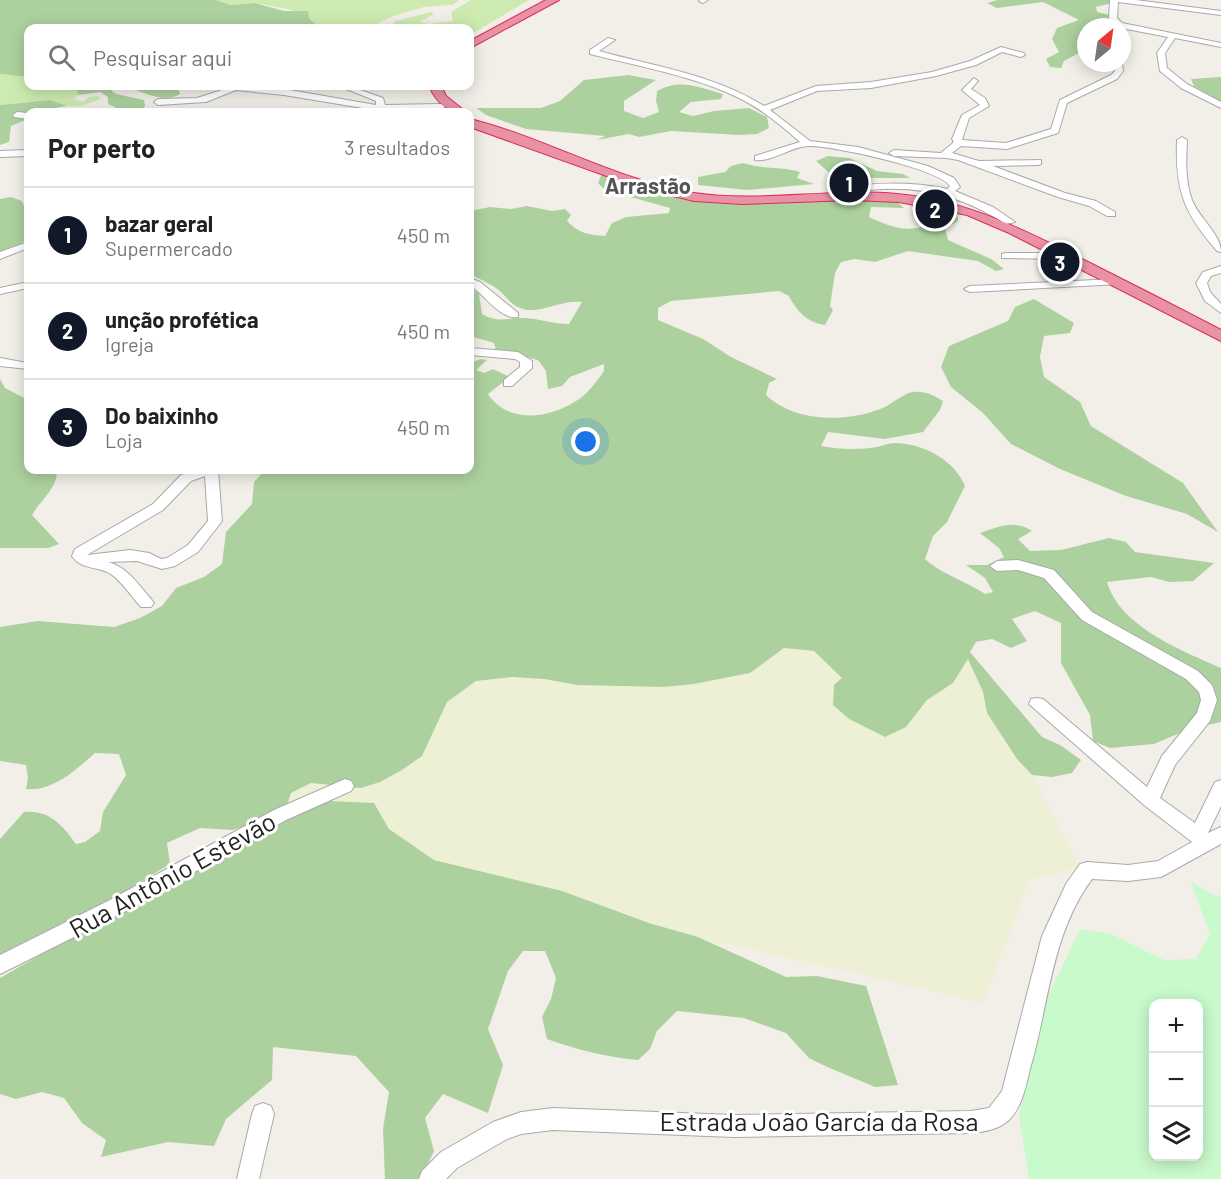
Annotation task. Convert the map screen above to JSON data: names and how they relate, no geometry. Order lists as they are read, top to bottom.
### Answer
{
  "streets": {
    "street": ["Rua Antônio Estevão", "Estrada João García da Rosa"]
  },
  "districts": ["Arrastão"],
  "north": "top right",
  "page": {
    "search": "Pesquisar aqui",
    "heading": ["Por perto", "3 resultados"],
    "pins": ["1", "2", "3"],
    "list": [
      {
        "mark": "1",
        "name": "bazar geral",
        "note": "Supermercado",
        "value": "450 m"
      },
      {
        "mark": "2",
        "name": "unção profética",
        "note": "Igreja",
        "value": "450 m"
      },
      {
        "mark": "3",
        "name": "Do baixinho",
        "note": "Loja",
        "value": "450 m"
      }
    ],
    "map_buttons": ["+", "−"]
  }
}
